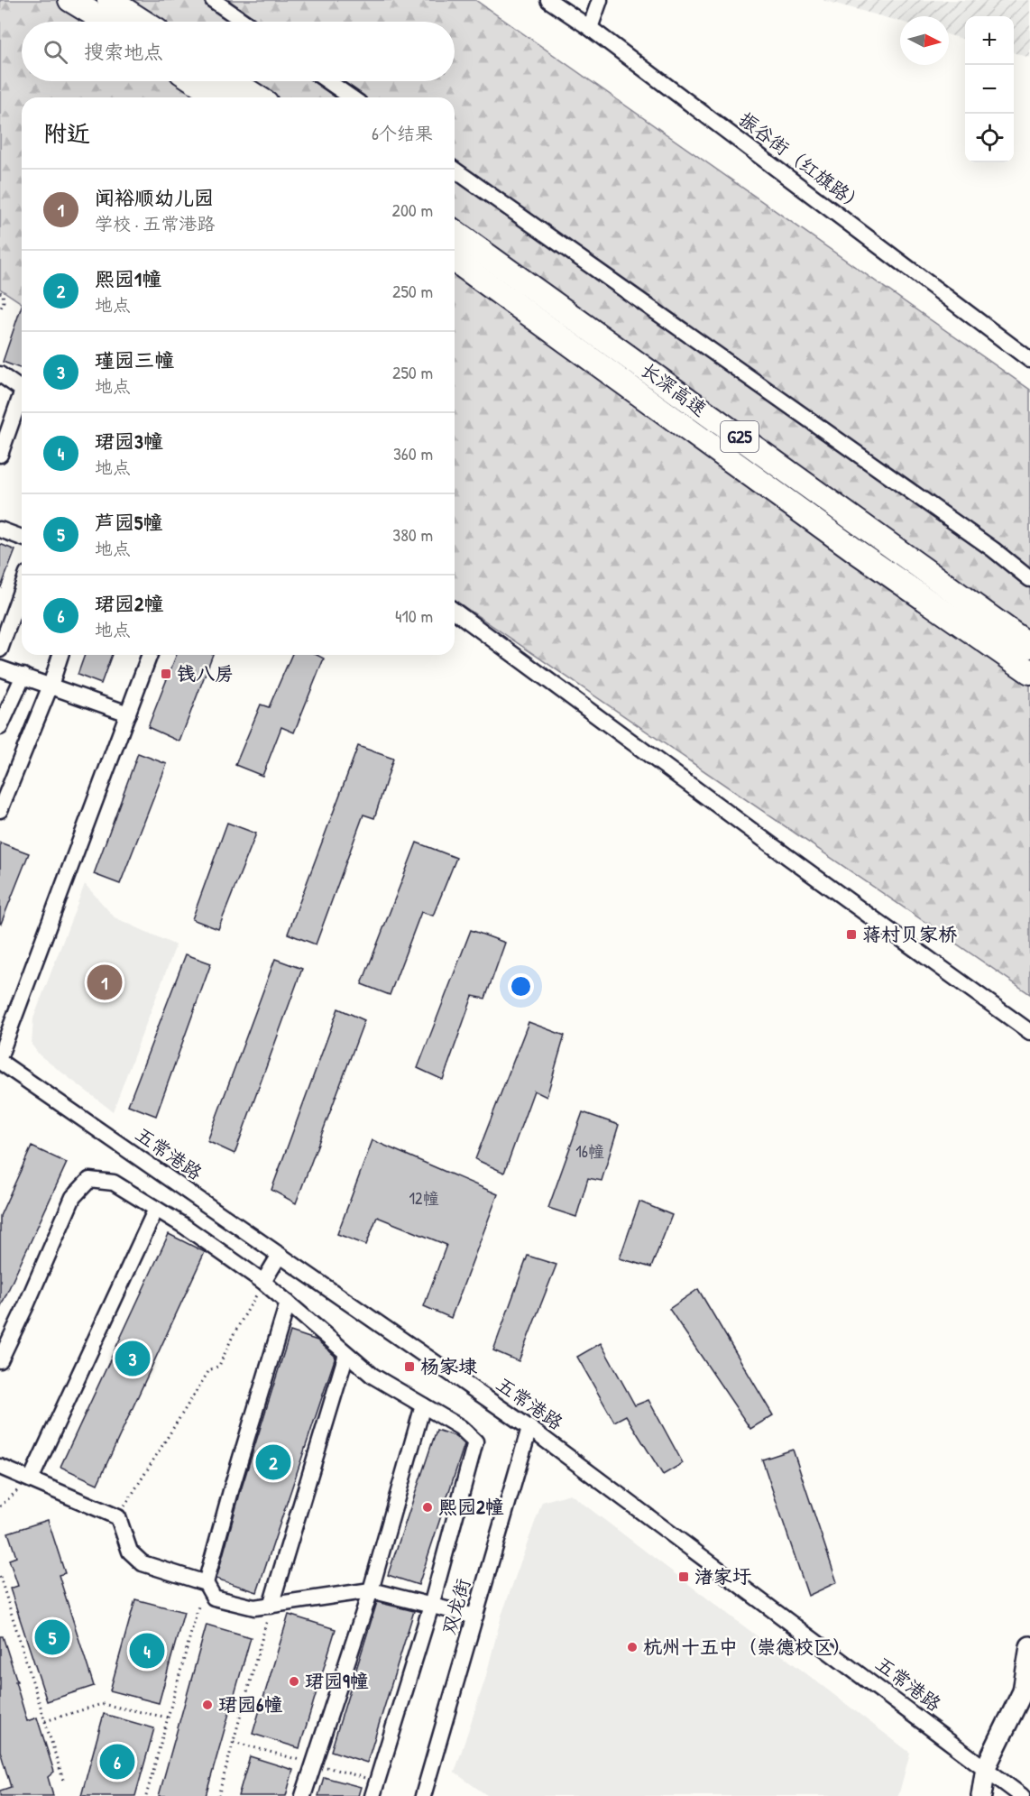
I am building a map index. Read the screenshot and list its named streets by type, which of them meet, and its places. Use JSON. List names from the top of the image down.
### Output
{
  "streets": {
    "highway": ["长深高速", "G25"],
    "street": ["振谷街（红旗路）", "五常港路", "双龙街"]
  },
  "crossings": [
    ["五常港路", "双龙街"]
  ],
  "places": {
    "transit": [
      "钱八房",
      "蒋村贝家桥",
      "杨家埭",
      "渚家圩"
    ],
    "other": [
      "熙园2幢",
      "杭州十五中（崇德校区）",
      "珺园9幢",
      "珺园6幢"
    ]
  },
  "house_numbers": ["16幢", "12幢"],
  "north": "right",
  "page": {
    "map_buttons": ["+", "−"],
    "search": "搜索地点",
    "heading": ["附近", "6个结果"],
    "list": [
      {
        "mark": "1",
        "name": "闻裕顺幼儿园",
        "note": "学校 · 五常港路",
        "value": "200 m"
      },
      {
        "mark": "2",
        "name": "熙园1幢",
        "note": "地点",
        "value": "250 m"
      },
      {
        "mark": "3",
        "name": "瑾园三幢",
        "note": "地点",
        "value": "250 m"
      },
      {
        "mark": "4",
        "name": "珺园3幢",
        "note": "地点",
        "value": "360 m"
      },
      {
        "mark": "5",
        "name": "芦园5幢",
        "note": "地点",
        "value": "380 m"
      },
      {
        "mark": "6",
        "name": "珺园2幢",
        "note": "地点",
        "value": "410 m"
      }
    ],
    "pins": [
      "1",
      "3",
      "2",
      "5",
      "4",
      "6"
    ]
  }
}
